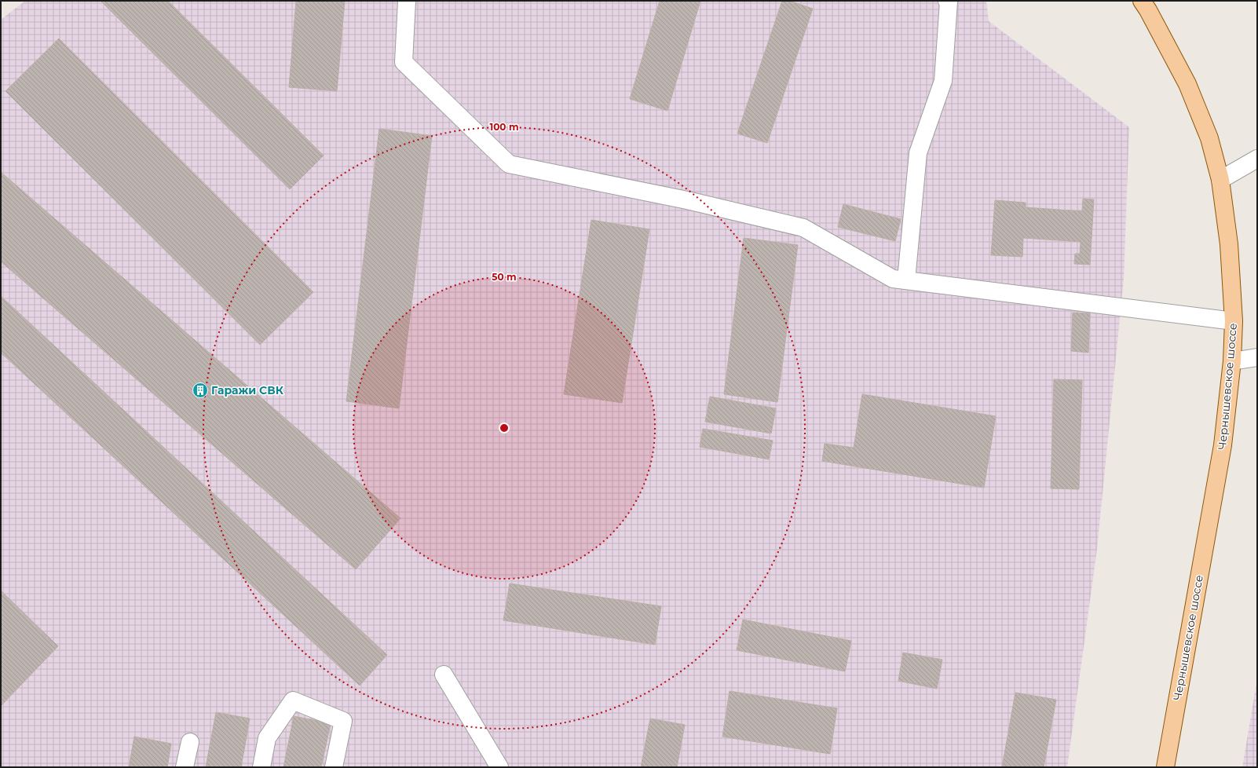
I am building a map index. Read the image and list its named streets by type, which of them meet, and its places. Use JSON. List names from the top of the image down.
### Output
{
  "streets": {
    "main road": ["Чернышевское шоссе"]
  },
  "places": {
    "building": ["Гаражи СВК"]
  },
  "rings": ["100 m", "50 m"]
}
